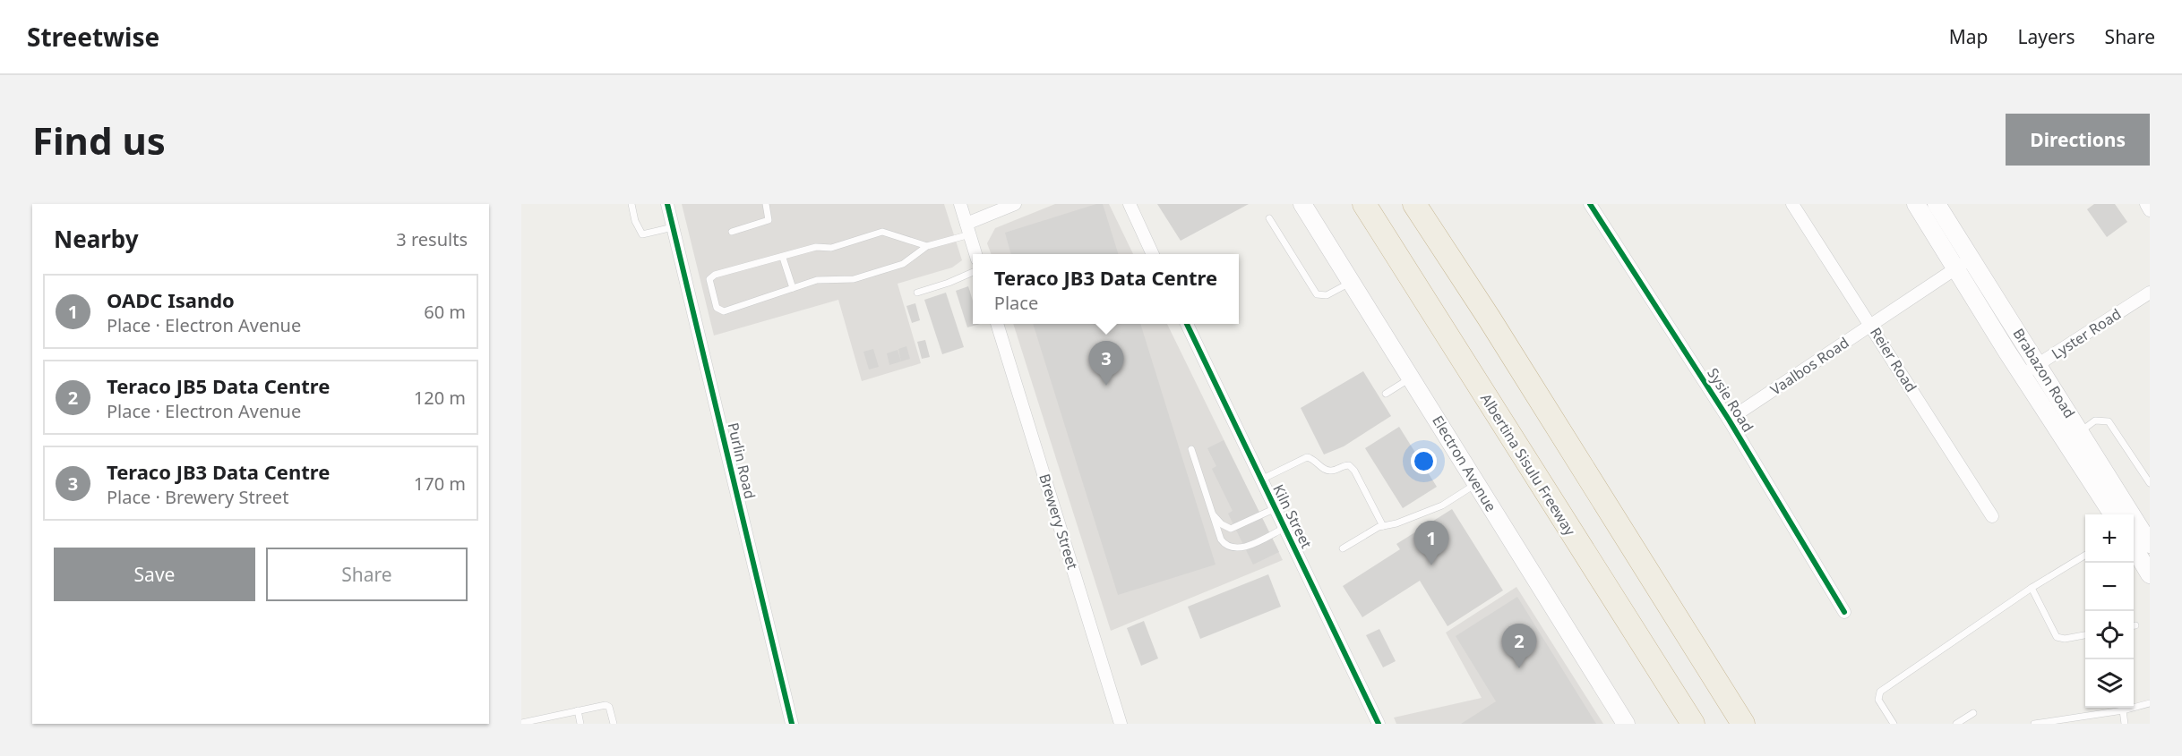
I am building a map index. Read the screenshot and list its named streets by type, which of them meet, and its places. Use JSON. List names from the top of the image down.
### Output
{
  "streets": {
    "highway": ["Albertina Sisulu Freeway"],
    "main road": ["Brabazon Road", "Electron Avenue"],
    "street": [
      "Lyster Road",
      "Reier Road",
      "Vaalbos Road",
      "Sysie Road",
      "Purlin Road",
      "Kiln Street",
      "Brewery Street"
    ]
  },
  "crossings": [
    ["Lyster Road", "Brabazon Road"],
    ["Reier Road", "Vaalbos Road"],
    ["Vaalbos Road", "Brabazon Road"],
    ["Vaalbos Road", "Sysie Road"]
  ],
  "page": {
    "header": "Streetwise",
    "nav": ["Map", "Layers", "Share"],
    "buttons": [
      "Directions",
      ["Save", "Share"]
    ],
    "title": "Find us",
    "heading": ["Nearby", "3 results"],
    "popup": ["Teraco JB3 Data Centre", "Place"],
    "list": [
      {
        "mark": "1",
        "name": "OADC Isando",
        "note": "Place · Electron Avenue",
        "value": "60 m"
      },
      {
        "mark": "2",
        "name": "Teraco JB5 Data Centre",
        "note": "Place · Electron Avenue",
        "value": "120 m"
      },
      {
        "mark": "3",
        "name": "Teraco JB3 Data Centre",
        "note": "Place · Brewery Street",
        "value": "170 m"
      }
    ],
    "pins": ["3", "1", "2"],
    "map_buttons": ["+", "−"]
  }
}
